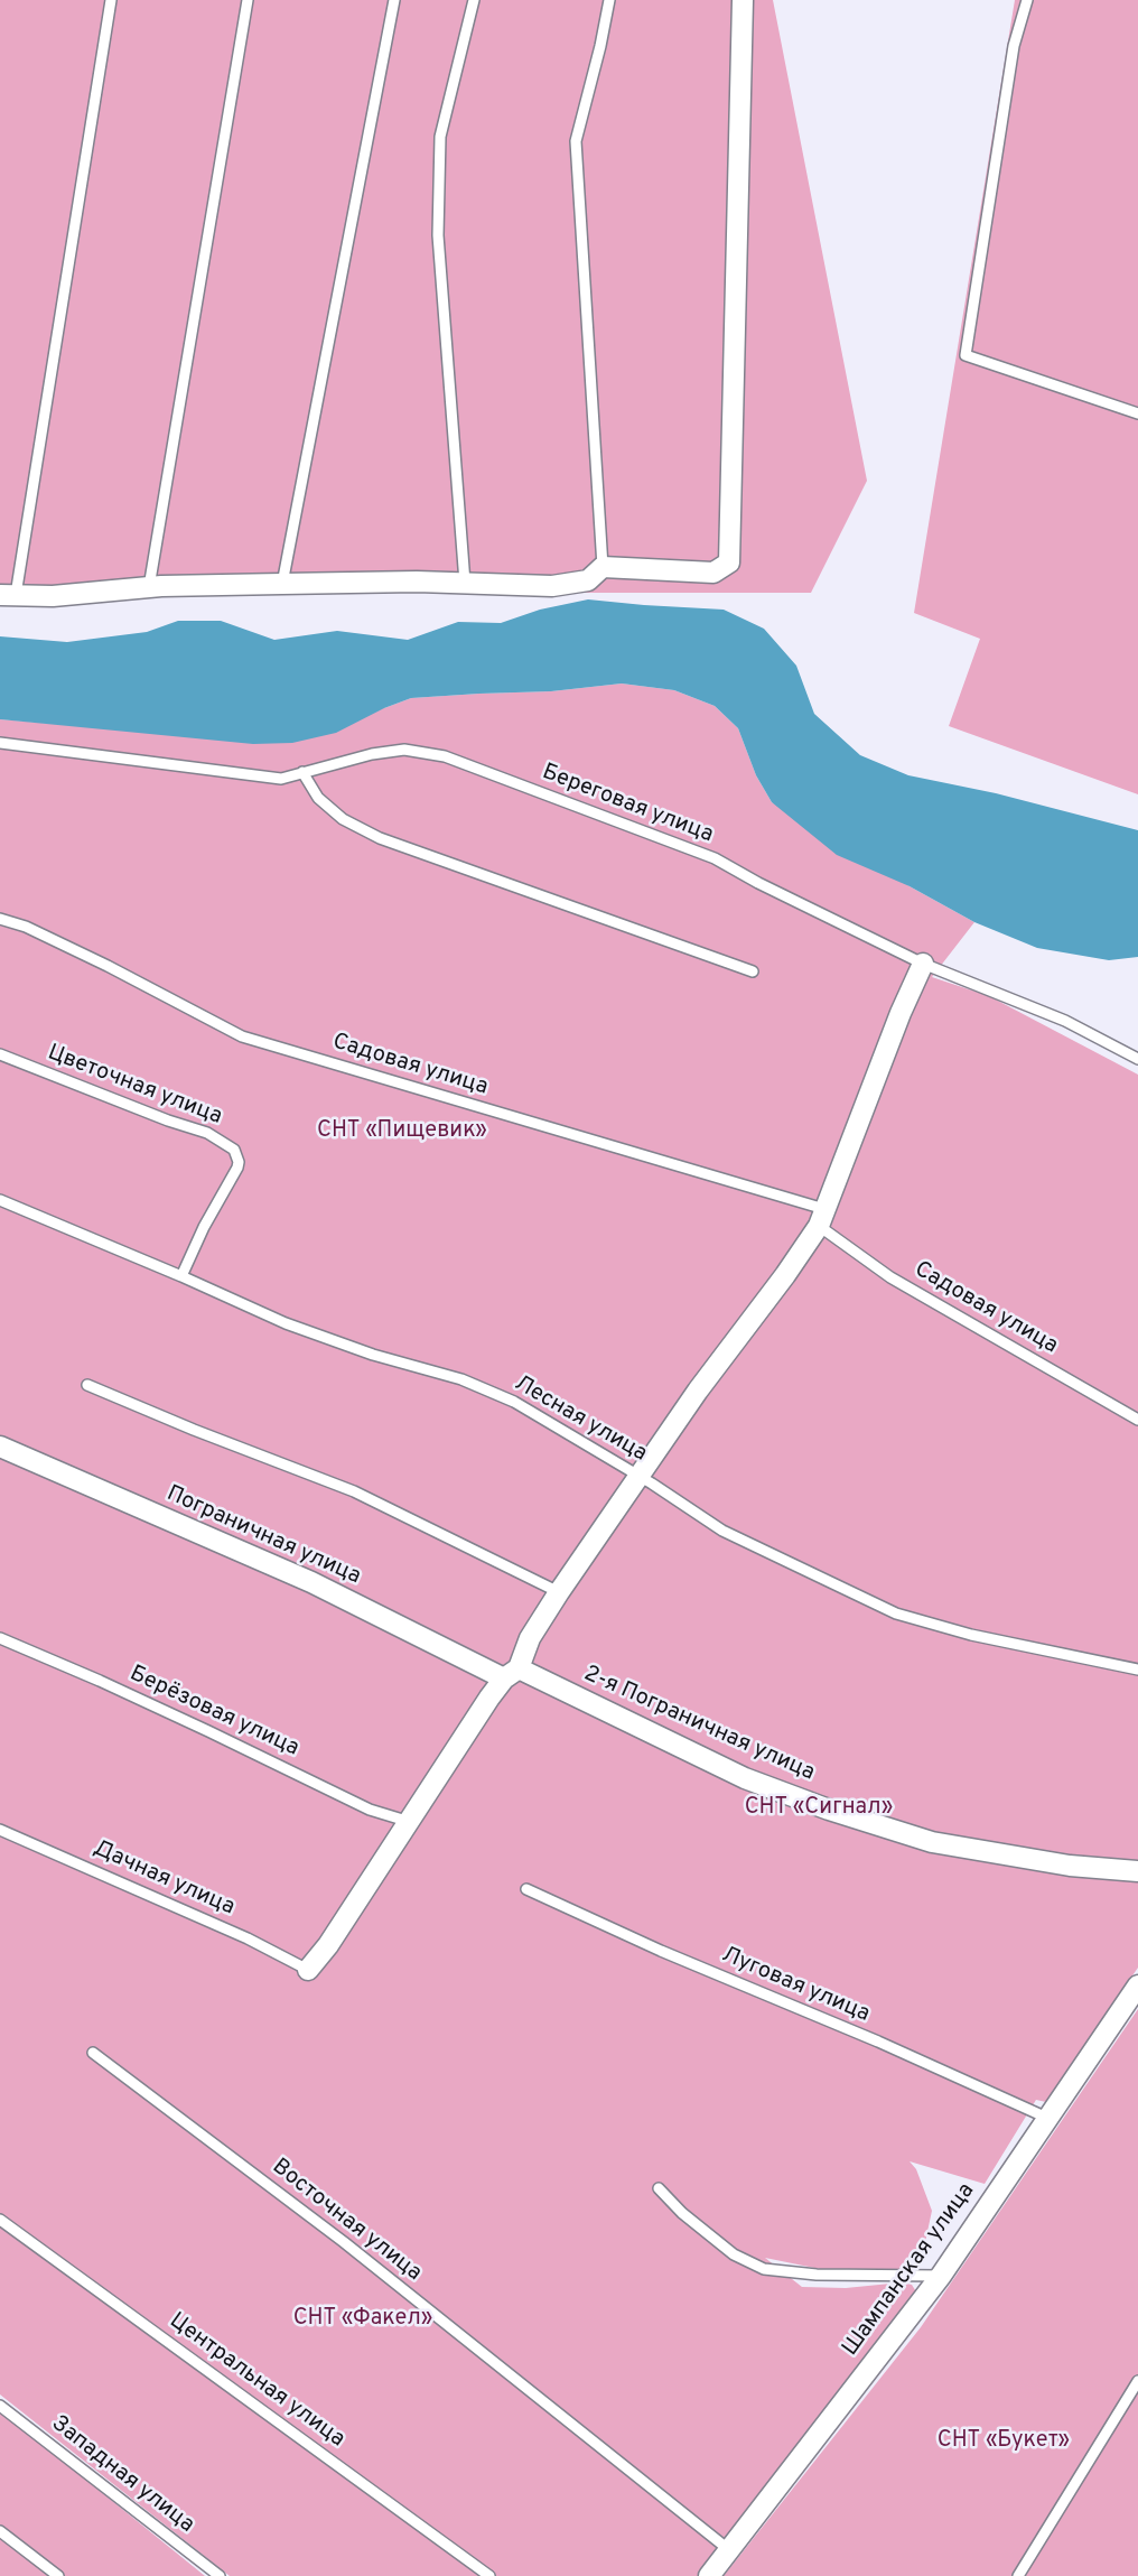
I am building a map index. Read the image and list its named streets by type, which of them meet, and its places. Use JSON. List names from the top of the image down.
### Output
{
  "streets": {
    "street": ["Пограничная улица", "2-я Пограничная улица", "Шампанская улица"],
    "lane": [
      "Береговая улица",
      "Садовая улица",
      "Цветочная улица",
      "Лесная улица",
      "Берёзовая улица",
      "Дачная улица",
      "Луговая улица",
      "Восточная улица",
      "Центральная улица",
      "Западная улица"
    ]
  },
  "crossings": [
    ["Цветочная улица", "Лесная улица"],
    ["Пограничная улица", "2-я Пограничная улица"],
    ["Луговая улица", "Шампанская улица"],
    ["Восточная улица", "Шампанская улица"]
  ],
  "parks": [
    "СНТ «Пищевик»",
    "СНТ «Сигнал»",
    "СНТ «Факел»",
    "СНТ «Букет»"
  ]
}
